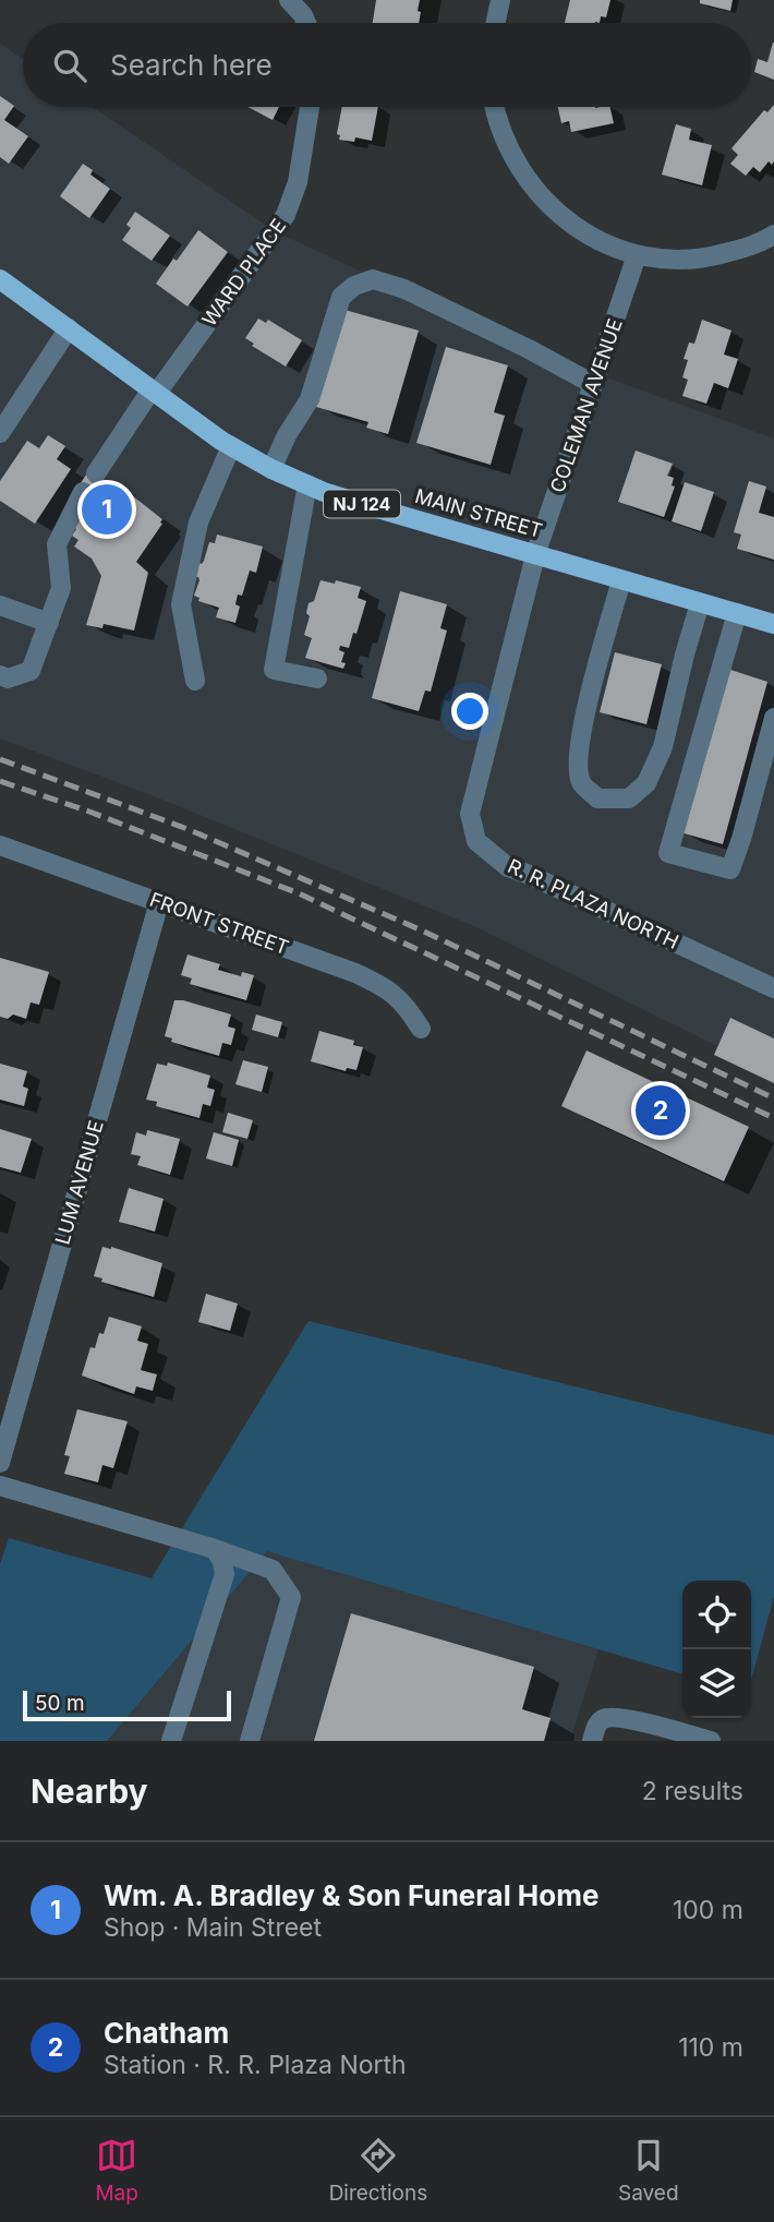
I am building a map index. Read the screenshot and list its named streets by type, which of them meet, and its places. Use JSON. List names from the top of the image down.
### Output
{
  "streets": {
    "main road": ["NJ 124", "MAIN STREET"],
    "street": [
      "WARD PLACE",
      "COLEMAN AVENUE",
      "R. R. PLAZA NORTH",
      "FRONT STREET",
      "LUM AVENUE"
    ]
  },
  "crossings": [
    ["WARD PLACE", "MAIN STREET"],
    ["COLEMAN AVENUE", "MAIN STREET"],
    ["COLEMAN AVENUE", "R. R. PLAZA NORTH"],
    ["MAIN STREET", "R. R. PLAZA NORTH"],
    ["FRONT STREET", "LUM AVENUE"]
  ],
  "scale_bar": "50 m",
  "page": {
    "search": "Search here",
    "pins": ["1", "2"],
    "scale": "50 m",
    "heading": ["Nearby", "2 results"],
    "list": [
      {
        "mark": "1",
        "name": "Wm. A. Bradley & Son Funeral Home",
        "note": "Shop · Main Street",
        "value": "100 m"
      },
      {
        "mark": "2",
        "name": "Chatham",
        "note": "Station · R. R. Plaza North",
        "value": "110 m"
      }
    ],
    "nav": ["Map", "Directions", "Saved"]
  }
}
